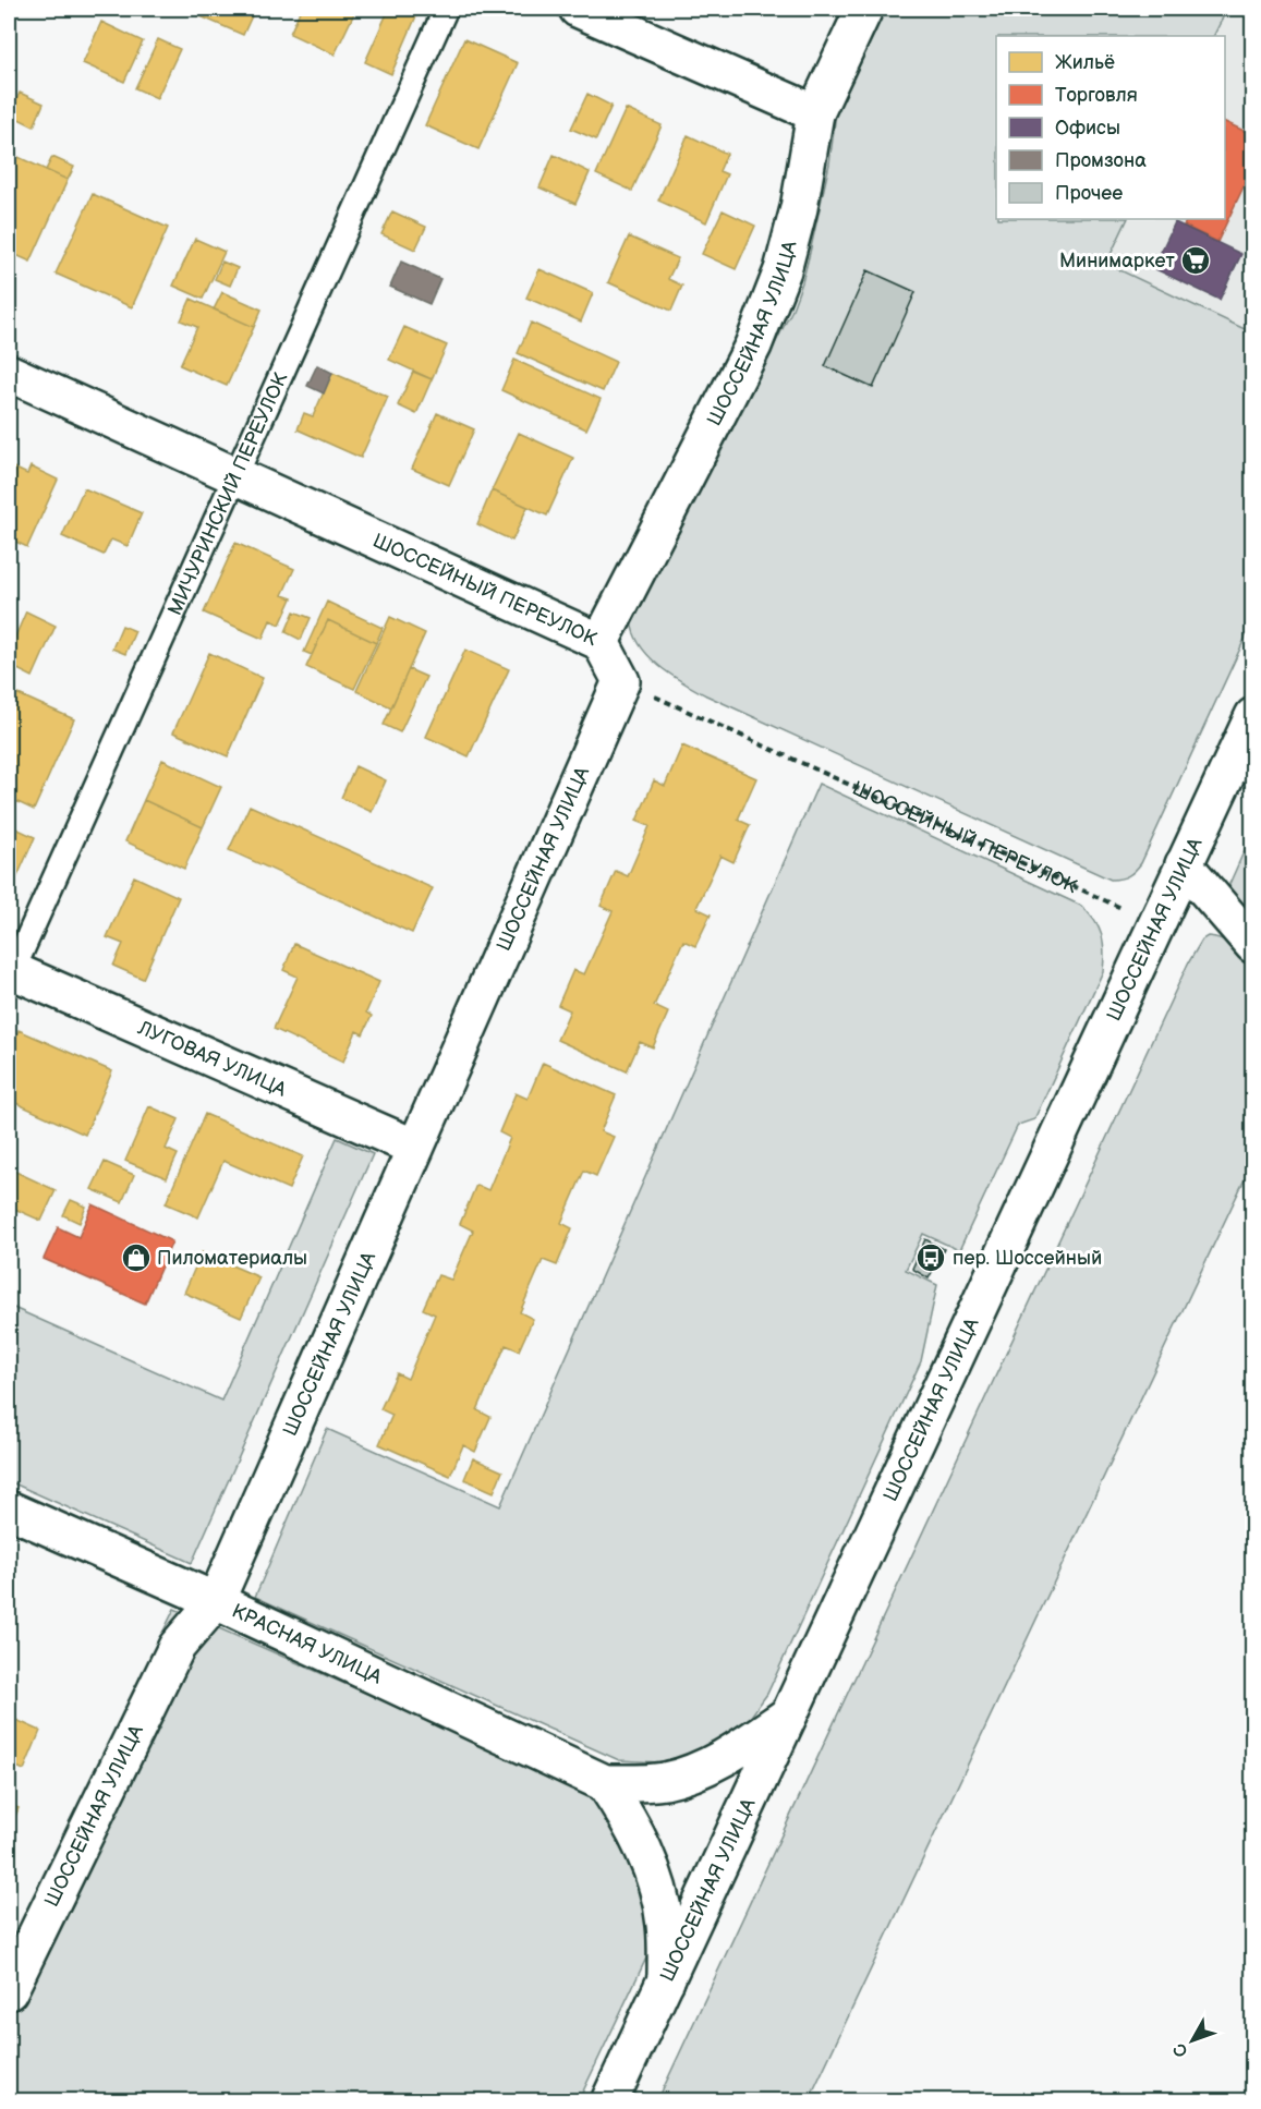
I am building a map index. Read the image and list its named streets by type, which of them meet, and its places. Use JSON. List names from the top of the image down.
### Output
{
  "streets": {
    "street": [
      "ШОССЕЙНАЯ УЛИЦА",
      "ШОССЕЙНЫЙ ПЕРЕУЛОК",
      "ЛУГОВАЯ УЛИЦА",
      "КРАСНАЯ УЛИЦА"
    ],
    "lane": ["МИЧУРИНСКИЙ ПЕРЕУЛОК"]
  },
  "crossings": [
    ["ШОССЕЙНАЯ УЛИЦА", "ШОССЕЙНЫЙ ПЕРЕУЛОК"],
    ["ШОССЕЙНАЯ УЛИЦА", "ЛУГОВАЯ УЛИЦА"],
    ["ШОССЕЙНАЯ УЛИЦА", "КРАСНАЯ УЛИЦА"],
    ["МИЧУРИНСКИЙ ПЕРЕУЛОК", "ШОССЕЙНЫЙ ПЕРЕУЛОК"],
    ["МИЧУРИНСКИЙ ПЕРЕУЛОК", "ЛУГОВАЯ УЛИЦА"]
  ],
  "places": {
    "supermarket": ["Минимаркет"],
    "shop": ["Пиломатериалы"],
    "bus stop": ["пер. Шоссейный"]
  },
  "legend": [
    "Жильё",
    "Торговля",
    "Офисы",
    "Промзона",
    "Прочее"
  ],
  "north": "bottom left"
}
